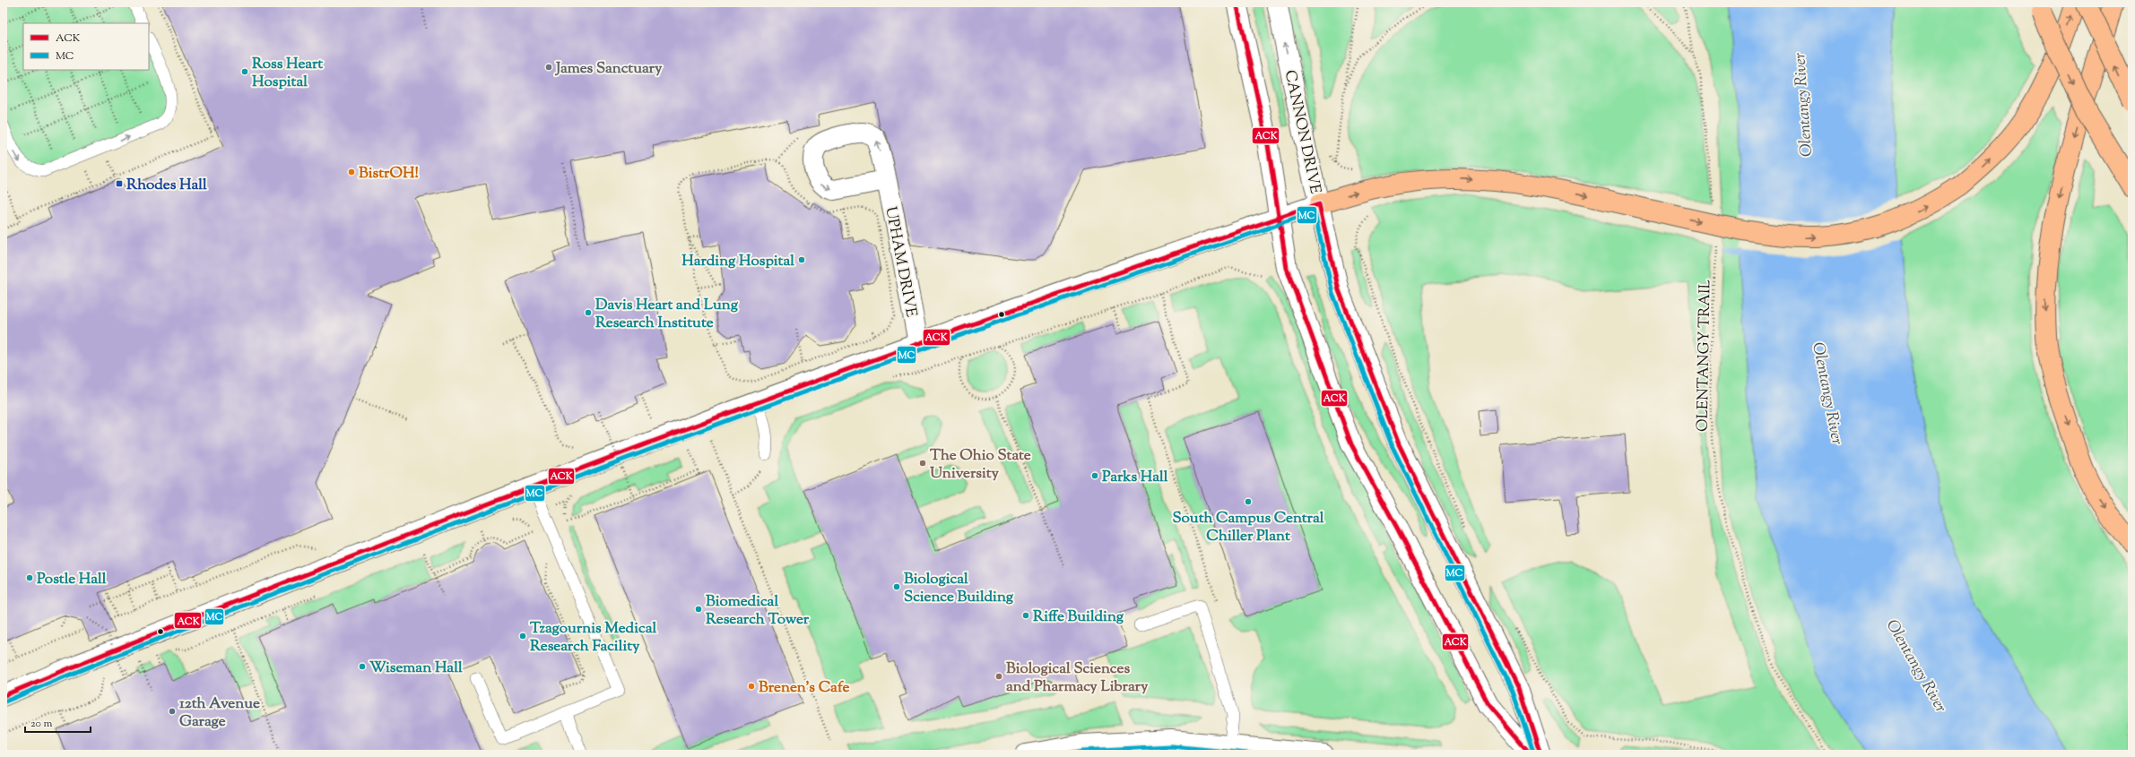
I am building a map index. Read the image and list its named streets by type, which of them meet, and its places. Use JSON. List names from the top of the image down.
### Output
{
  "streets": {
    "street": ["CANNON DRIVE", "UPHAM DRIVE"],
    "path": ["OLENTANGY TRAIL"]
  },
  "water": ["Olentangy River"],
  "places": {
    "other": [
      "James Sanctuary",
      "Ross Heart Hospital",
      "BistrOH!",
      "Harding Hospital",
      "Davis Heart and Lung Research Institute",
      "The Ohio State University",
      "Parks Hall",
      "South Campus Central Chiller Plant",
      "Postle Hall",
      "Biological Science Building",
      "Biomedical Research Tower",
      "Riffe Building",
      "Tzagournis Medical Research Facility",
      "Wiseman Hall",
      "Biological Sciences and Pharmacy Library",
      "Brenen’s Cafe",
      "12th Avenue Garage"
    ],
    "transit": ["Rhodes Hall"]
  },
  "lines": ["transit line ACK", "transit line MC"],
  "legend": ["ACK", "MC"],
  "scale_bar": "20 m"
}
